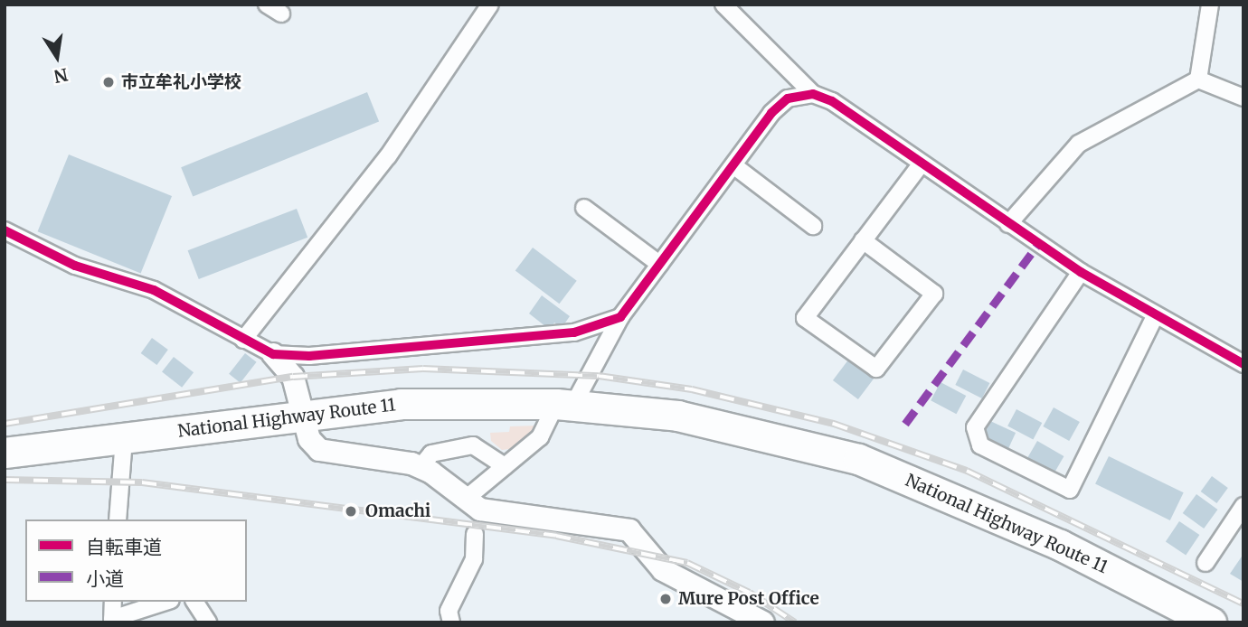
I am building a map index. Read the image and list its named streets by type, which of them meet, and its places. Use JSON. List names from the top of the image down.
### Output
{
  "streets": {
    "highway": ["National Highway Route 11"]
  },
  "places": ["市立牟礼小学校", "Omachi", "Mure Post Office"],
  "legend": ["自転車道", "小道"],
  "north": "bottom"
}
